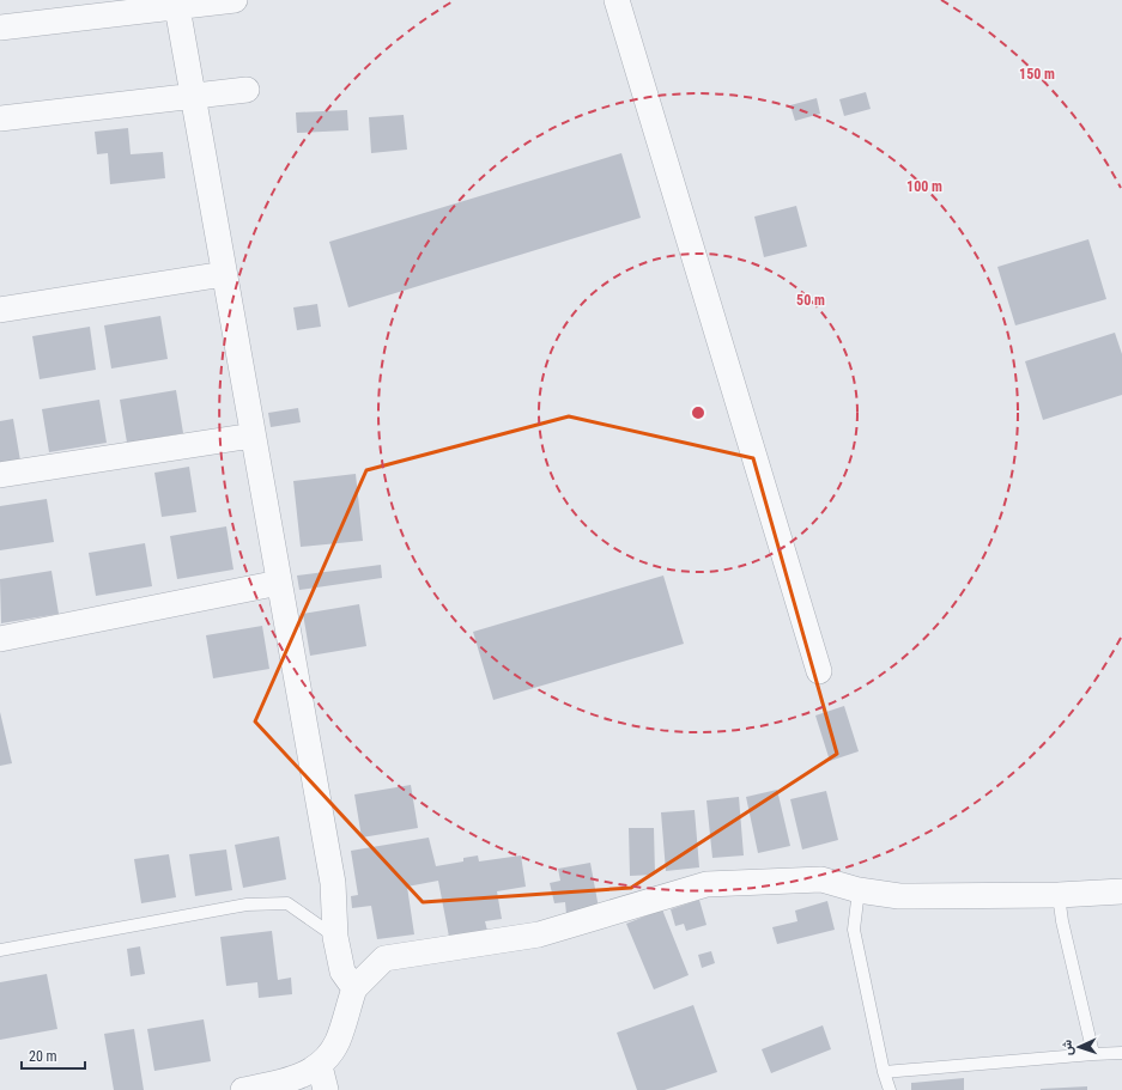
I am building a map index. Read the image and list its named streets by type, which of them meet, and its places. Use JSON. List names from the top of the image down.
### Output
{
  "scale_bar": "20 m",
  "north": "left",
  "rings": ["150 m", "100 m", "50 m"]
}
